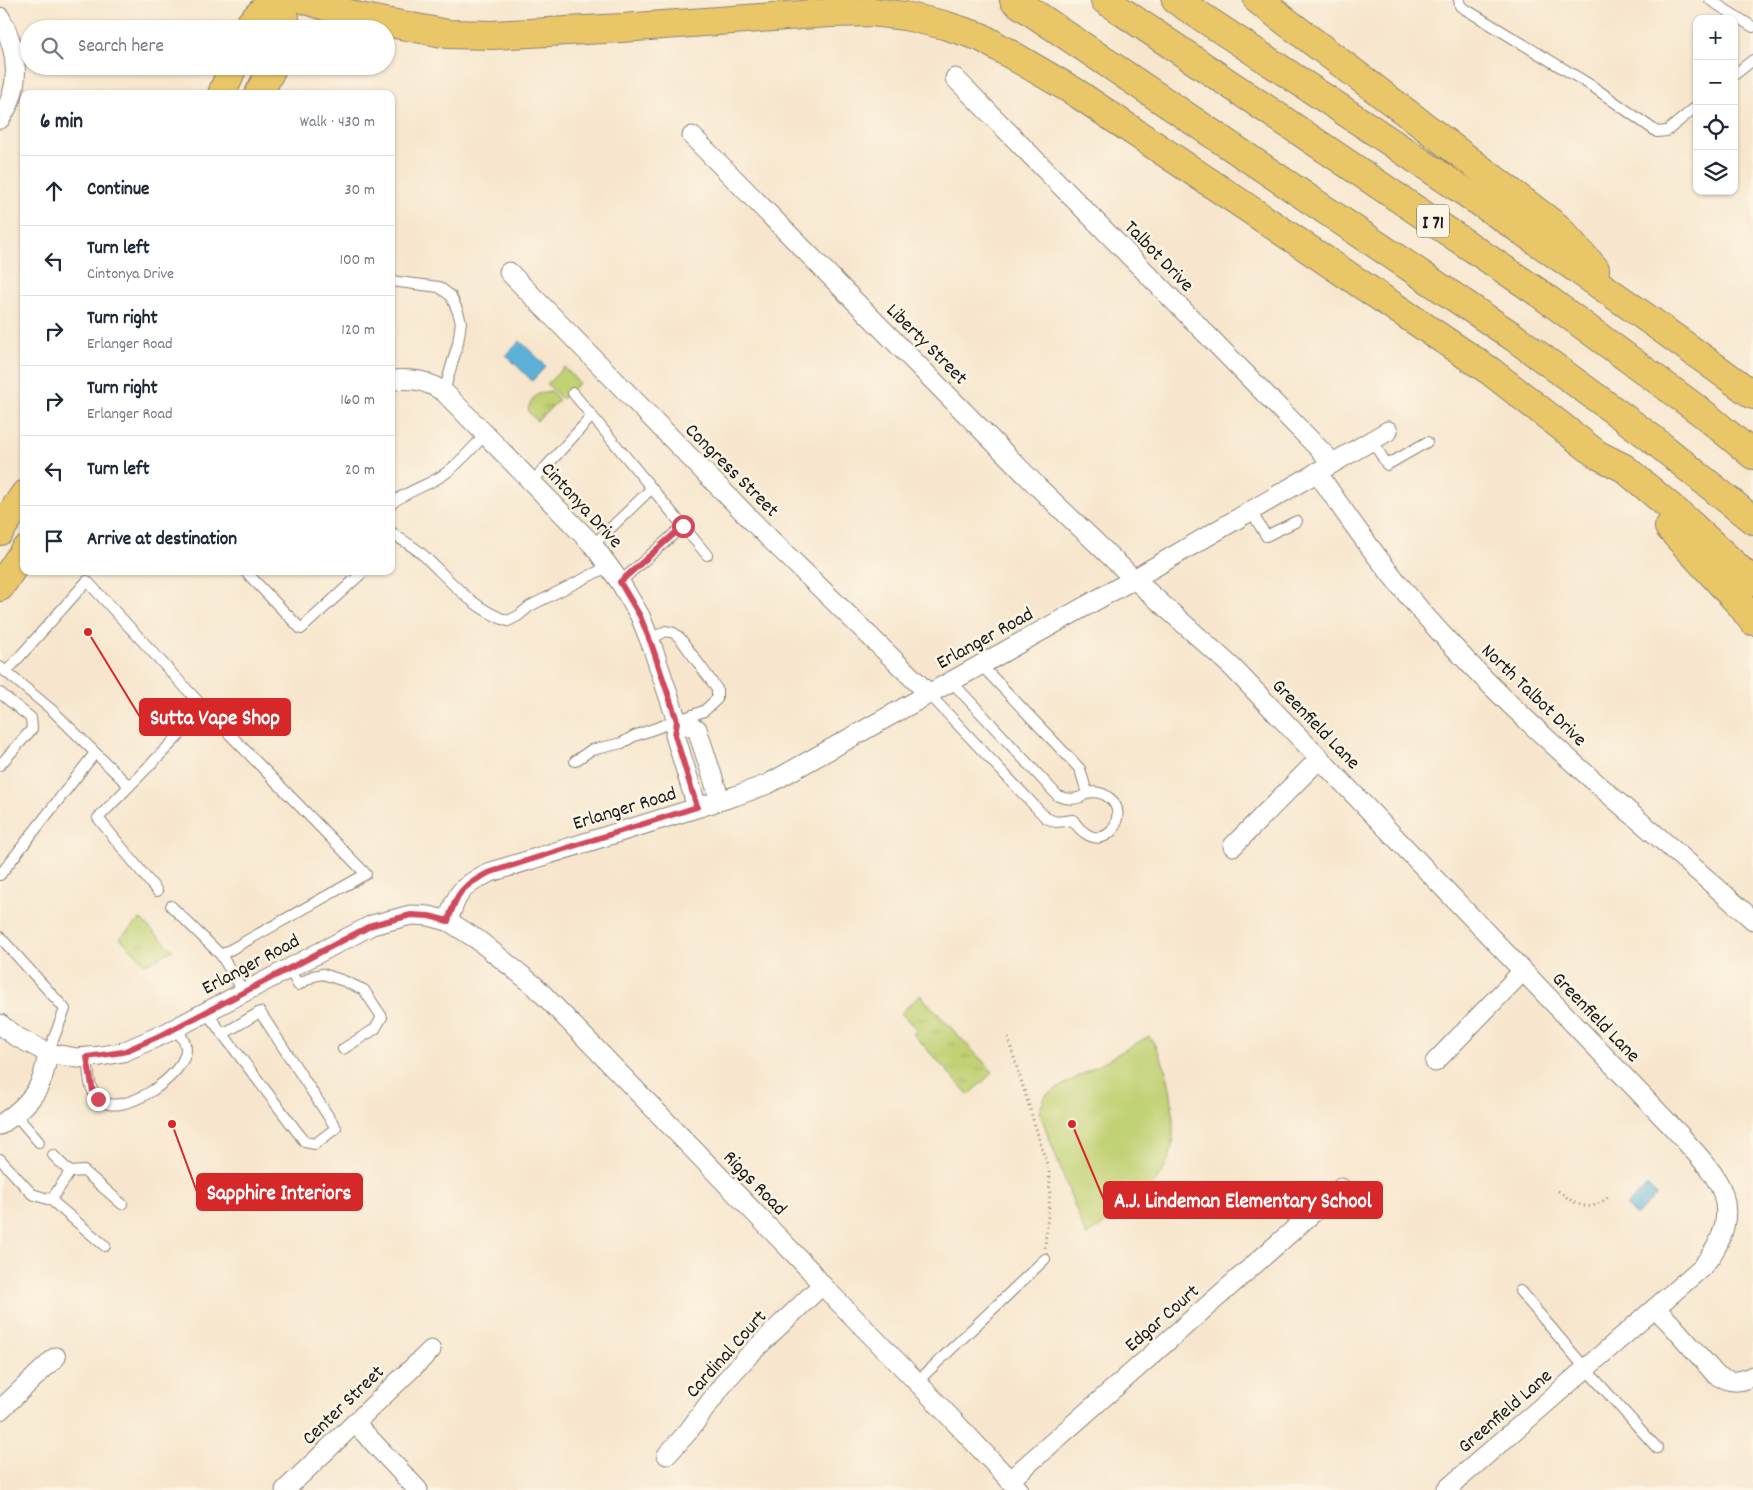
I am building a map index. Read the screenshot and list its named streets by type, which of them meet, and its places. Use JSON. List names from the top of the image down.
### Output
{
  "streets": {
    "main road": ["I 71"],
    "street": [
      "Talbot Drive",
      "Liberty Street",
      "Congress Street",
      "Cintonya Drive",
      "Erlanger Road",
      "North Talbot Drive",
      "Greenfield Lane",
      "Riggs Road",
      "Edgar Court",
      "Cardinal Court",
      "Center Street"
    ]
  },
  "crossings": [
    ["Talbot Drive", "Erlanger Road"],
    ["Talbot Drive", "North Talbot Drive"],
    ["Liberty Street", "Erlanger Road"],
    ["Liberty Street", "Greenfield Lane"],
    ["Congress Street", "Erlanger Road"],
    ["Cintonya Drive", "Erlanger Road"],
    ["Erlanger Road", "North Talbot Drive"],
    ["Erlanger Road", "Greenfield Lane"],
    ["Erlanger Road", "Riggs Road"],
    ["Riggs Road", "Edgar Court"],
    ["Riggs Road", "Cardinal Court"]
  ],
  "places": ["Sutta Vape Shop", "Sapphire Interiors", "A.J. Lindeman Elementary School"],
  "page": {
    "map_buttons": ["+", "−"],
    "search": "Search here",
    "heading": ["6 min", "Walk · 430 m"],
    "list": [
      ["Continue", "30 m"],
      ["Turn left", "Cintonya Drive", "100 m"],
      ["Turn right", "Erlanger Road", "120 m"],
      ["Turn right", "Erlanger Road", "160 m"],
      ["Turn left", "20 m"],
      "Arrive at destination"
    ]
  }
}
